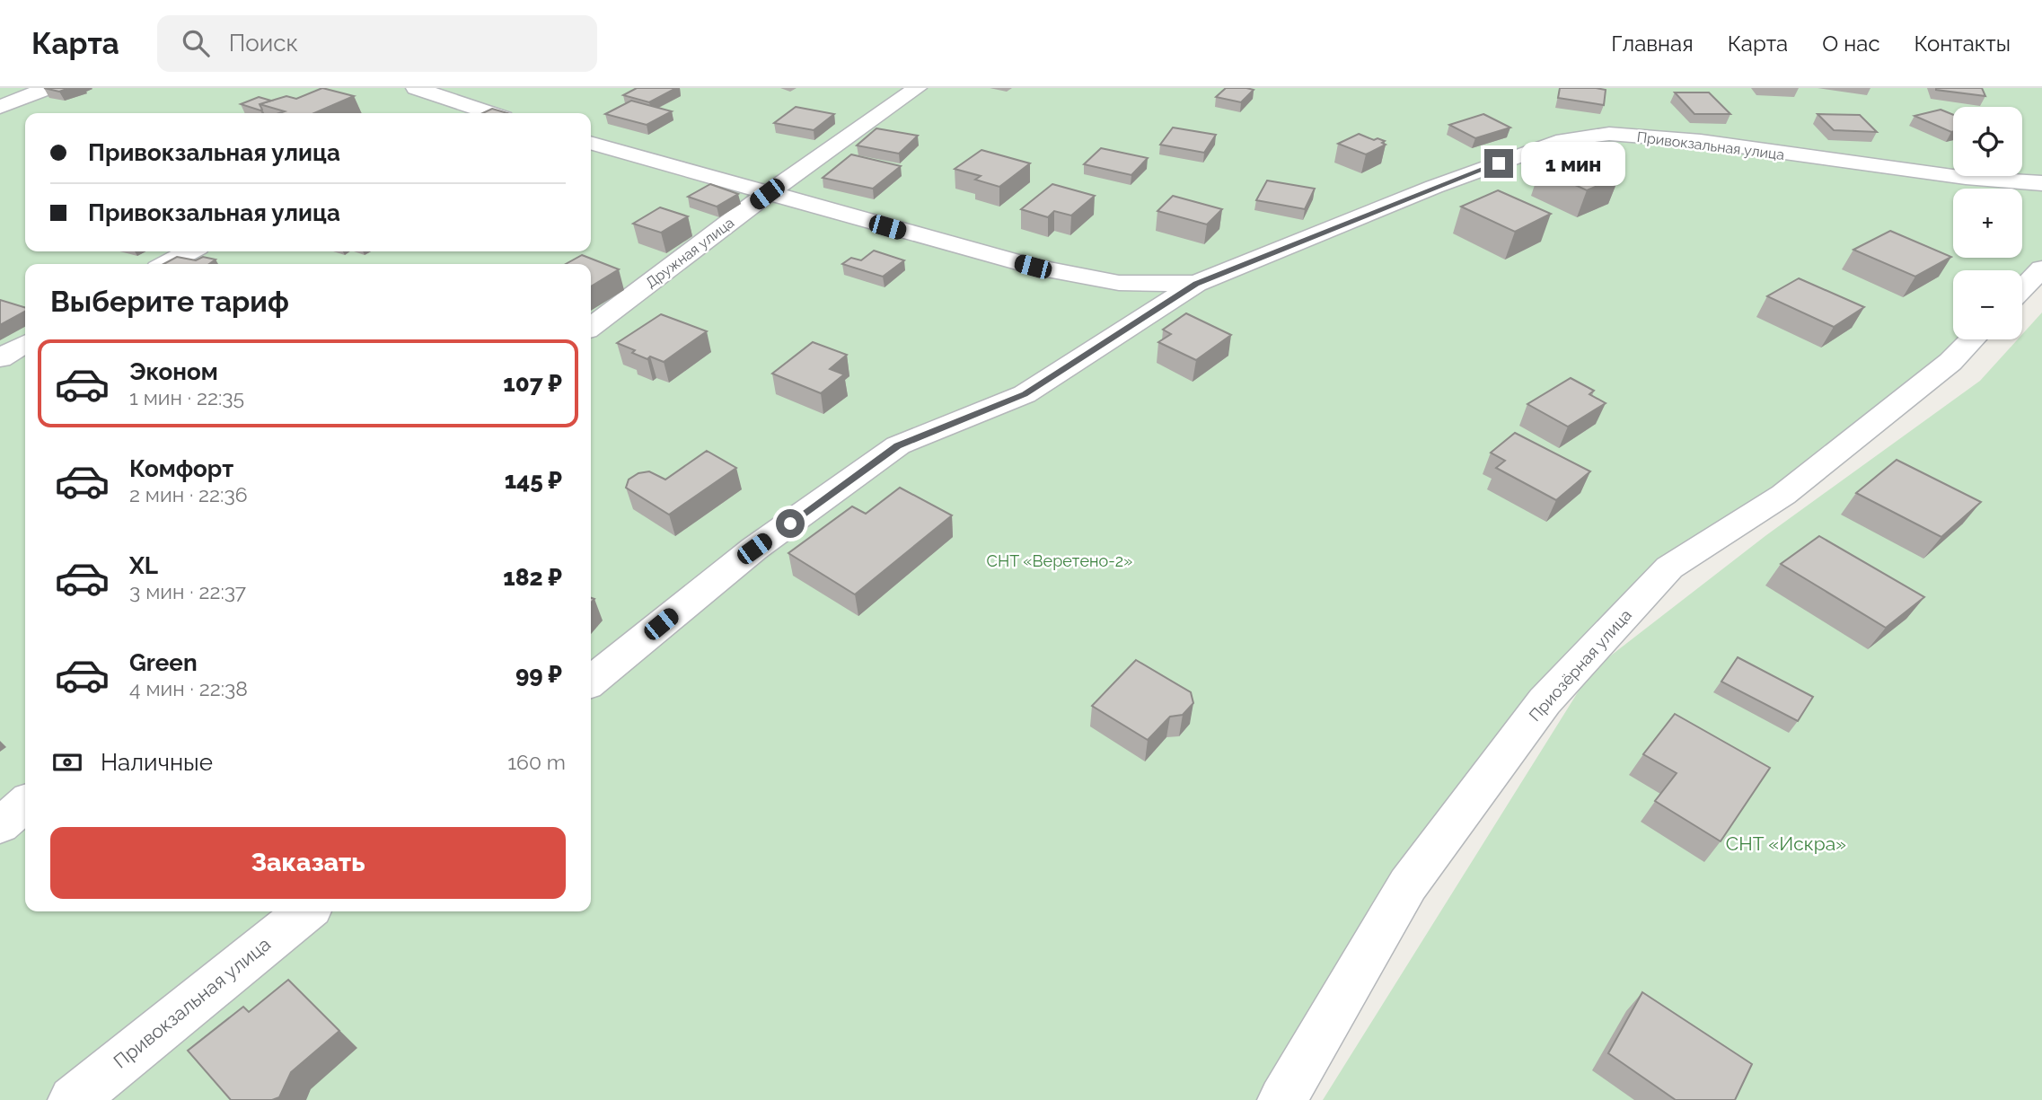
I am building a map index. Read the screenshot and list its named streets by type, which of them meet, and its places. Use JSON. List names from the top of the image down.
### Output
{
  "streets": {
    "street": ["Привокзальная улица", "Дружная улица", "Приозёрная улица"]
  },
  "parks": ["СНТ «Веретено-2»", "СНТ «Искра»"],
  "page": {
    "header": "Карта",
    "search": "Поиск",
    "nav": [
      "Главная",
      "Карта",
      "О нас",
      "Контакты"
    ],
    "map_buttons": ["+", "−"],
    "banner": ["Привокзальная улица", "Привокзальная улица"],
    "bubble": "1 мин",
    "heading": "Выберите тариф",
    "list": [
      {
        "name": "Эконом",
        "note": "1 мин · 22:35",
        "value": "107 ₽"
      },
      {
        "name": "Комфорт",
        "note": "2 мин · 22:36",
        "value": "145 ₽"
      },
      {
        "name": "XL",
        "note": "3 мин · 22:37",
        "value": "182 ₽"
      },
      {
        "name": "Green",
        "note": "4 мин · 22:38",
        "value": "99 ₽"
      }
    ],
    "pay": ["Наличные", "160 m"],
    "buttons": "Заказать"
  }
}
